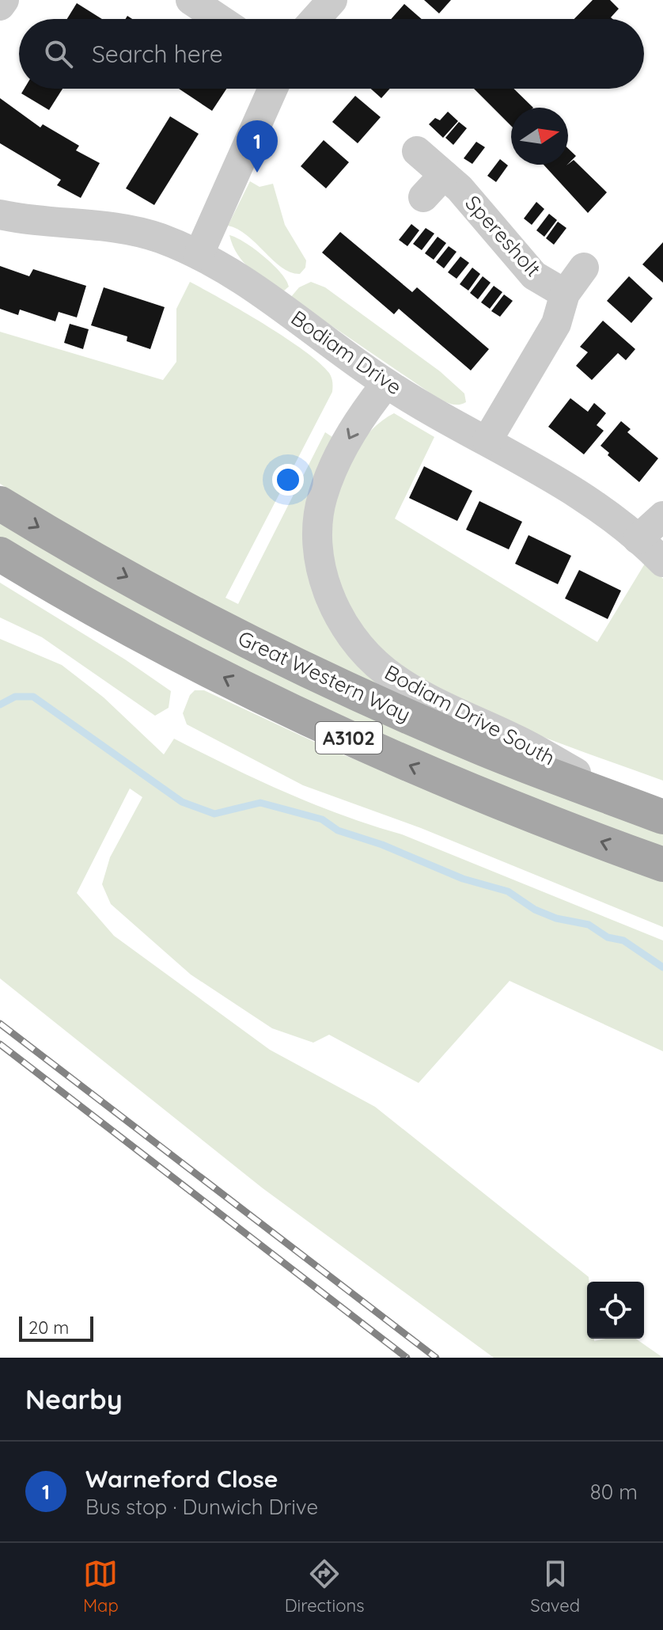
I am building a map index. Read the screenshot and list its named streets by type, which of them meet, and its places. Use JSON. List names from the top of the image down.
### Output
{
  "streets": {
    "main road": ["Great Western Way", "A3102"],
    "street": ["Speresholt", "Bodiam Drive", "Bodiam Drive South"]
  },
  "crossings": [
    ["Bodiam Drive", "Bodiam Drive South"],
    ["Great Western Way", "Bodiam Drive South"]
  ],
  "one_way": ["Bodiam Drive South"],
  "scale_bar": "20 m",
  "north": "right",
  "page": {
    "search": "Search here",
    "pins": "1",
    "scale": "20 m",
    "heading": "Nearby",
    "list": [
      {
        "mark": "1",
        "name": "Warneford Close",
        "note": "Bus stop · Dunwich Drive",
        "value": "80 m"
      }
    ],
    "nav": ["Map", "Directions", "Saved"]
  }
}
